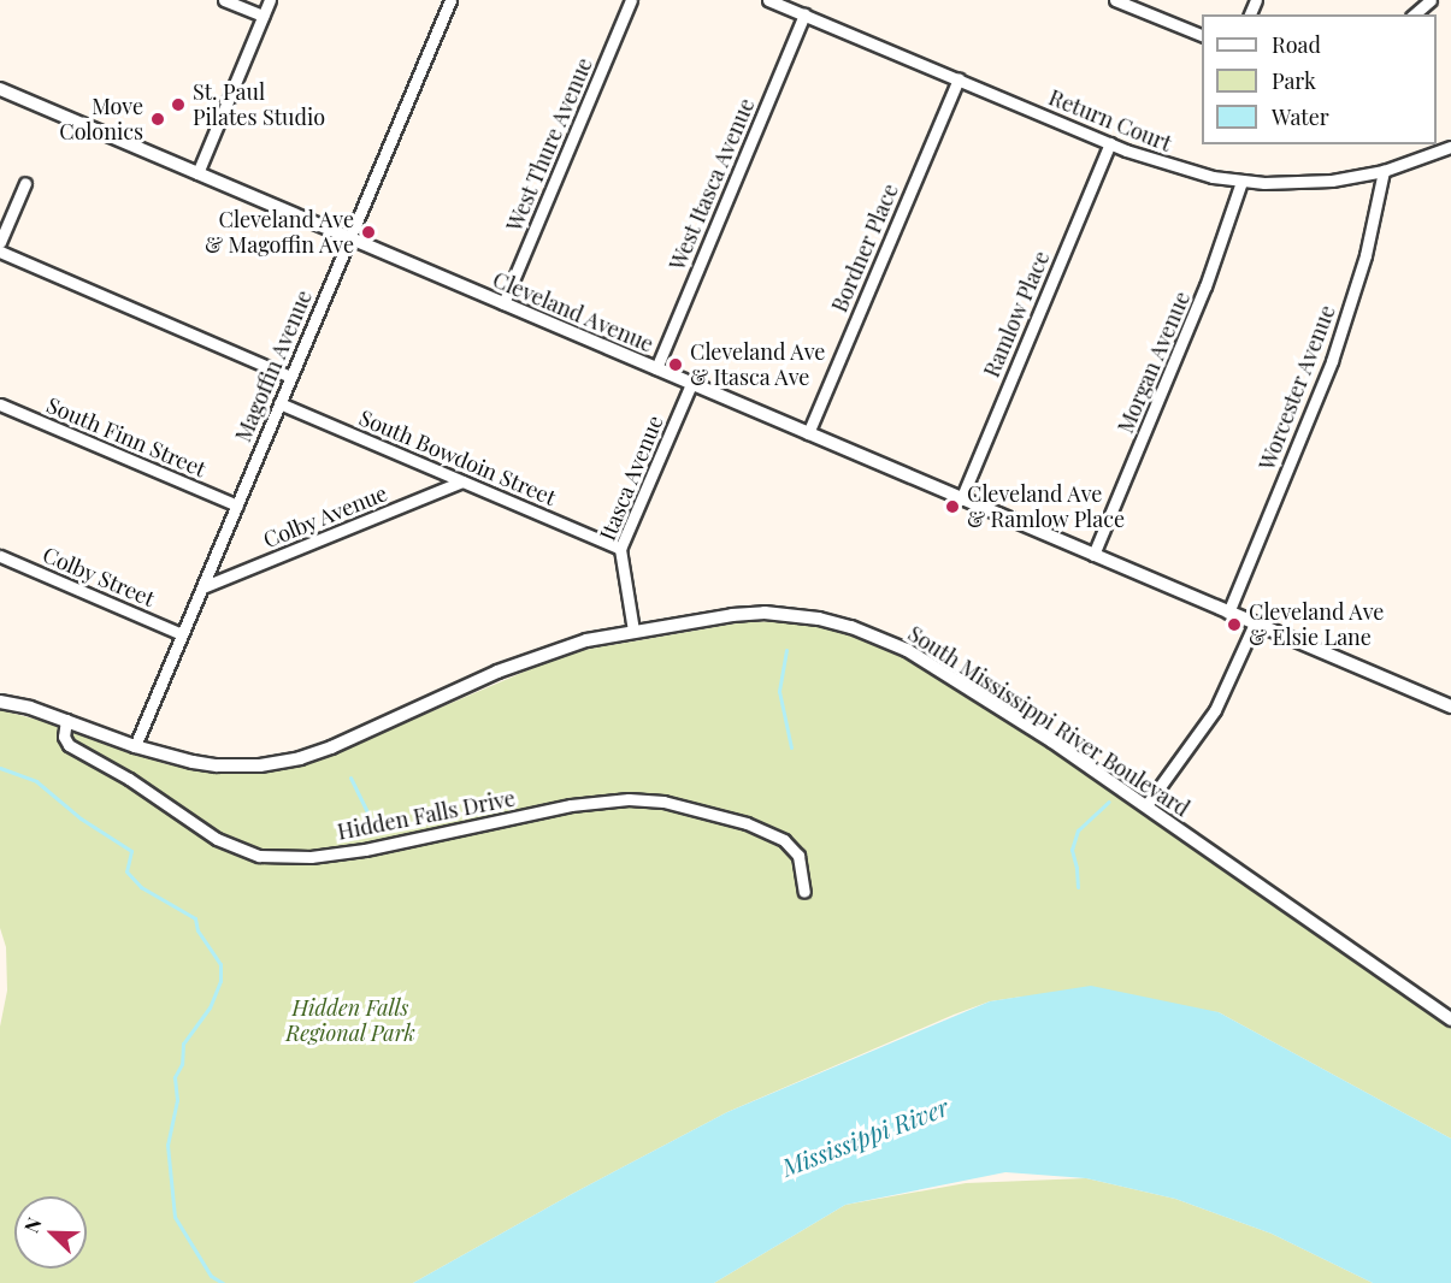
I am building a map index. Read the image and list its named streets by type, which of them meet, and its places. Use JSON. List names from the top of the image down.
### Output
{
  "streets": {
    "street": [
      "Return Court",
      "West Thure Avenue",
      "West Itasca Avenue",
      "Bordner Place",
      "Cleveland Avenue",
      "Ramlow Place",
      "Morgan Avenue",
      "Magoffin Avenue",
      "Worcester Avenue",
      "South Finn Street",
      "South Bowdoin Street",
      "Itasca Avenue",
      "Colby Avenue",
      "Colby Street",
      "South Mississippi River Boulevard",
      "Hidden Falls Drive"
    ]
  },
  "crossings": [
    ["Return Court", "West Itasca Avenue"],
    ["Return Court", "Bordner Place"],
    ["Return Court", "Ramlow Place"],
    ["Return Court", "Morgan Avenue"],
    ["Return Court", "Worcester Avenue"],
    ["West Thure Avenue", "Cleveland Avenue"],
    ["West Itasca Avenue", "Cleveland Avenue"],
    ["Bordner Place", "Cleveland Avenue"],
    ["Cleveland Avenue", "Ramlow Place"],
    ["Cleveland Avenue", "Morgan Avenue"],
    ["Cleveland Avenue", "Magoffin Avenue"],
    ["Cleveland Avenue", "Worcester Avenue"],
    ["Cleveland Avenue", "Itasca Avenue"],
    ["Magoffin Avenue", "South Finn Street"],
    ["Magoffin Avenue", "South Bowdoin Street"],
    ["Magoffin Avenue", "Colby Avenue"],
    ["Magoffin Avenue", "Colby Street"],
    ["Magoffin Avenue", "South Mississippi River Boulevard"],
    ["South Bowdoin Street", "Itasca Avenue"],
    ["South Bowdoin Street", "Colby Avenue"],
    ["Itasca Avenue", "South Mississippi River Boulevard"],
    ["South Mississippi River Boulevard", "Hidden Falls Drive"]
  ],
  "water": ["Mississippi River"],
  "parks": ["Hidden Falls Regional Park"],
  "places": [
    "St. Paul Pilates Studio",
    "Move Colonics",
    "Cleveland Ave & Magoffin Ave",
    "Cleveland Ave & Itasca Ave",
    "Cleveland Ave & Ramlow Place",
    "Cleveland Ave & Elsie Lane"
  ],
  "legend": ["Road", "Park", "Water"],
  "north": "top left"
}
